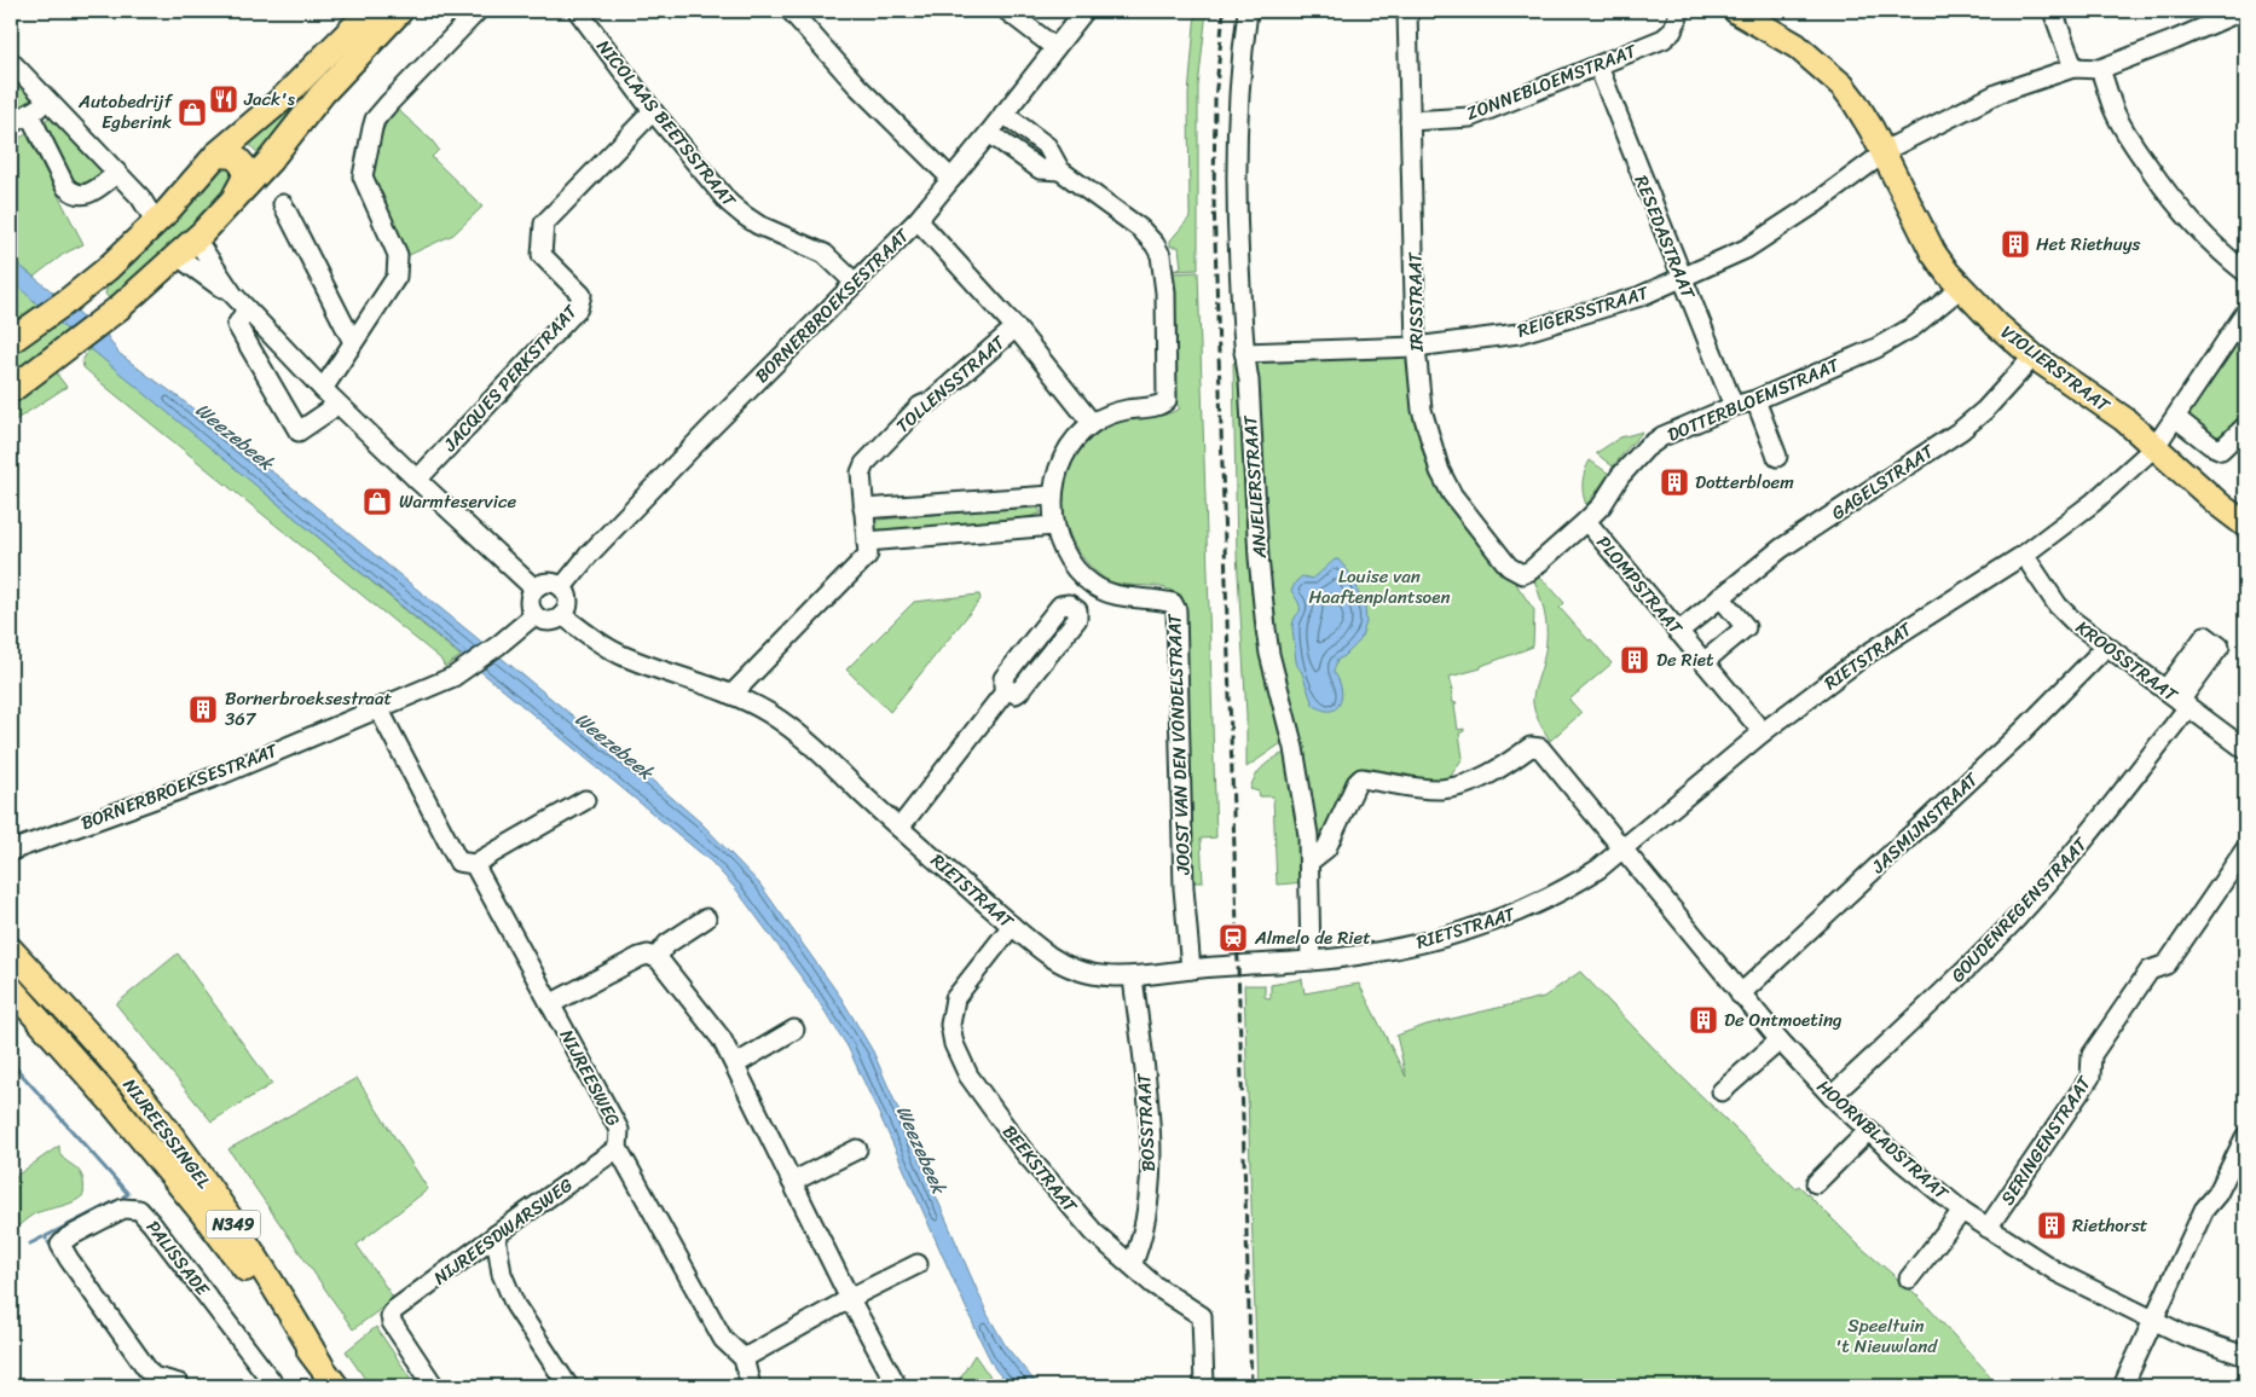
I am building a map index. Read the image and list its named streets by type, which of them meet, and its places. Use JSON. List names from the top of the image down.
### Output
{
  "streets": {
    "main road": ["VIOLIERSTRAAT", "NIJREESSINGEL", "N349"],
    "street": [
      "ZONNEBLOEMSTRAAT",
      "NICOLAAS BEETSSTRAAT",
      "RESEDASTRAAT",
      "IRISSTRAAT",
      "BORNERBROEKSESTRAAT",
      "REIGERSSTRAAT",
      "JACQUES PERKSTRAAT",
      "TOLLENSSTRAAT",
      "DOTTERBLOEMSTRAAT",
      "GAGELSTRAAT",
      "ANJELIERSTRAAT",
      "PLOMPSTRAAT",
      "RIETSTRAAT",
      "KROOSSTRAAT",
      "JOOST VAN DEN VONDELSTRAAT",
      "JASMIJNSTRAAT",
      "GOUDENREGENSTRAAT",
      "NIJREESWEG",
      "BOSSTRAAT",
      "HOORNBLADSTRAAT",
      "SERINGENSTRAAT",
      "BEEKSTRAAT",
      "NIJREESDWARSWEG",
      "PALISSADE"
    ]
  },
  "crossings": [
    ["ZONNEBLOEMSTRAAT", "RESEDASTRAAT"],
    ["ZONNEBLOEMSTRAAT", "IRISSTRAAT"],
    ["NICOLAAS BEETSSTRAAT", "BORNERBROEKSESTRAAT"],
    ["NICOLAAS BEETSSTRAAT", "JACQUES PERKSTRAAT"],
    ["RESEDASTRAAT", "REIGERSSTRAAT"],
    ["RESEDASTRAAT", "DOTTERBLOEMSTRAAT"],
    ["IRISSTRAAT", "REIGERSSTRAAT"],
    ["IRISSTRAAT", "DOTTERBLOEMSTRAAT"],
    ["BORNERBROEKSESTRAAT", "RIETSTRAAT"],
    ["BORNERBROEKSESTRAAT", "JOOST VAN DEN VONDELSTRAAT"],
    ["BORNERBROEKSESTRAAT", "NIJREESWEG"],
    ["REIGERSSTRAAT", "VIOLIERSTRAAT"],
    ["REIGERSSTRAAT", "ANJELIERSTRAAT"],
    ["VIOLIERSTRAAT", "DOTTERBLOEMSTRAAT"],
    ["VIOLIERSTRAAT", "GAGELSTRAAT"],
    ["VIOLIERSTRAAT", "RIETSTRAAT"],
    ["DOTTERBLOEMSTRAAT", "PLOMPSTRAAT"],
    ["GAGELSTRAAT", "PLOMPSTRAAT"],
    ["ANJELIERSTRAAT", "RIETSTRAAT"],
    ["ANJELIERSTRAAT", "HOORNBLADSTRAAT"],
    ["PLOMPSTRAAT", "RIETSTRAAT"],
    ["RIETSTRAAT", "KROOSSTRAAT"],
    ["RIETSTRAAT", "JOOST VAN DEN VONDELSTRAAT"],
    ["RIETSTRAAT", "BOSSTRAAT"],
    ["RIETSTRAAT", "HOORNBLADSTRAAT"],
    ["RIETSTRAAT", "BEEKSTRAAT"],
    ["KROOSSTRAAT", "JASMIJNSTRAAT"],
    ["KROOSSTRAAT", "GOUDENREGENSTRAAT"],
    ["JASMIJNSTRAAT", "HOORNBLADSTRAAT"],
    ["GOUDENREGENSTRAAT", "HOORNBLADSTRAAT"],
    ["NIJREESWEG", "NIJREESDWARSWEG"],
    ["BOSSTRAAT", "BEEKSTRAAT"],
    ["HOORNBLADSTRAAT", "SERINGENSTRAAT"]
  ],
  "water": ["Weezebeek"],
  "parks": ["Louise van Haaftenplantsoen", "Speeltuin 't Nieuwland"],
  "places": {
    "restaurant": ["Jack's"],
    "shop": ["Autobedrijf Egberink", "Warmteservice"],
    "building": [
      "Het Riethuys",
      "Dotterbloem",
      "De Riet",
      "Bornerbroeksestraat 367",
      "De Ontmoeting",
      "Riethorst"
    ],
    "station": ["Almelo de Riet"]
  }
}
